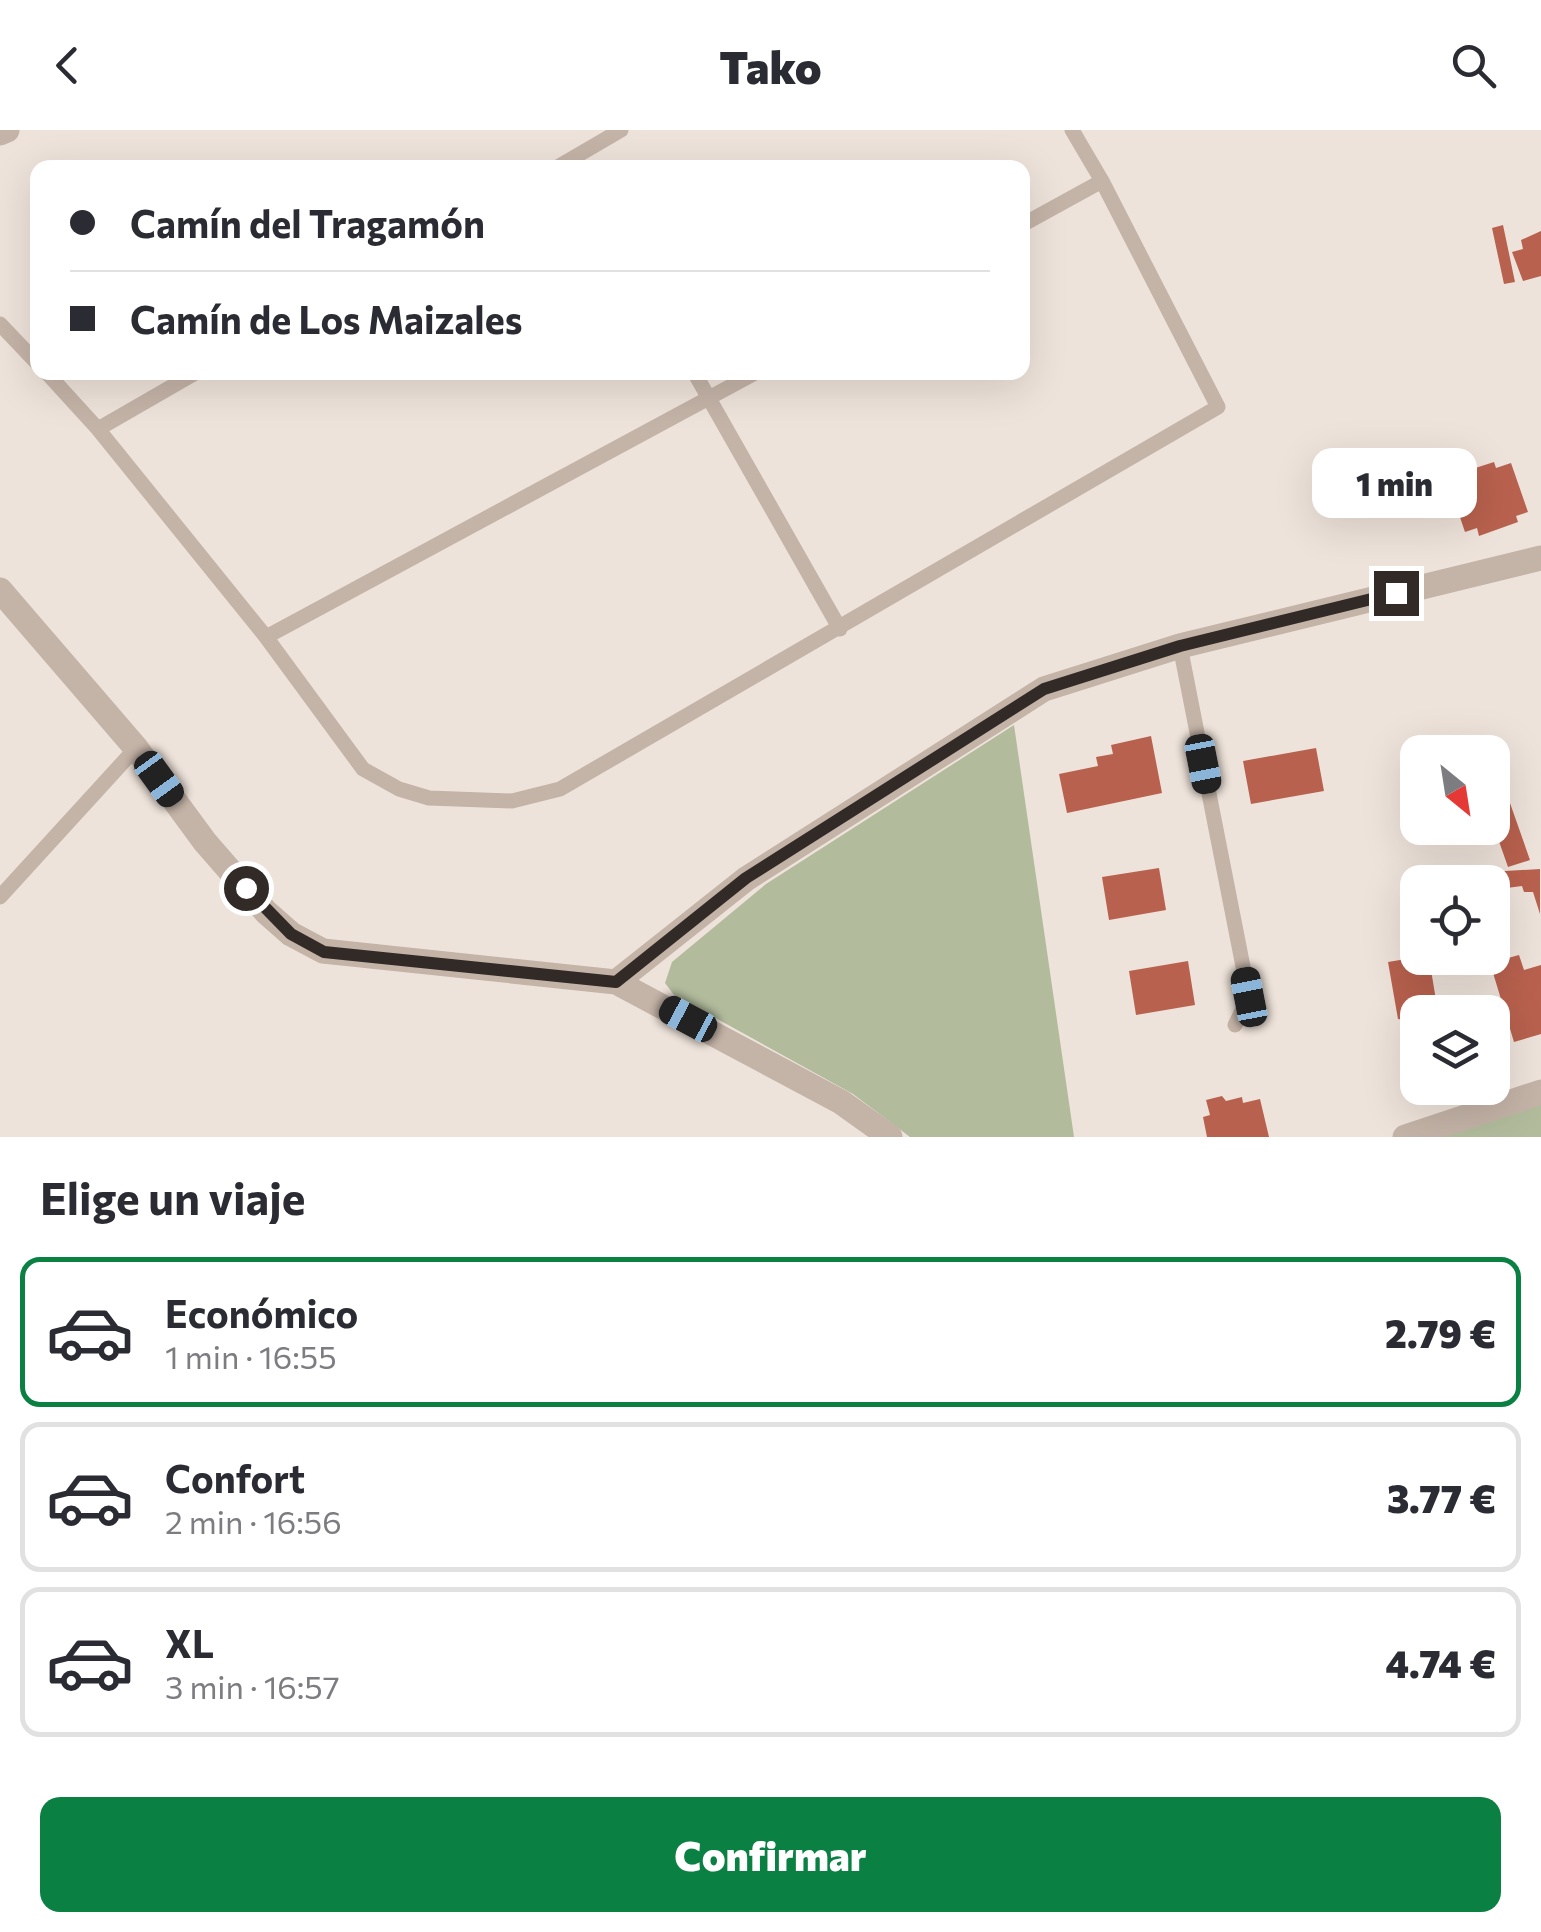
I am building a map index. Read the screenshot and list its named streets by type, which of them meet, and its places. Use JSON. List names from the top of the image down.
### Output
{
  "north": "bottom right",
  "page": {
    "header": "Tako",
    "banner": ["Camín del Tragamón", "Camín de Los Maizales"],
    "bubble": "1 min",
    "heading": "Elige un viaje",
    "list": [
      {
        "name": "Económico",
        "note": "1 min · 16:55",
        "value": "2.79 €"
      },
      {
        "name": "Confort",
        "note": "2 min · 16:56",
        "value": "3.77 €"
      },
      {
        "name": "XL",
        "note": "3 min · 16:57",
        "value": "4.74 €"
      }
    ],
    "buttons": "Confirmar"
  }
}
